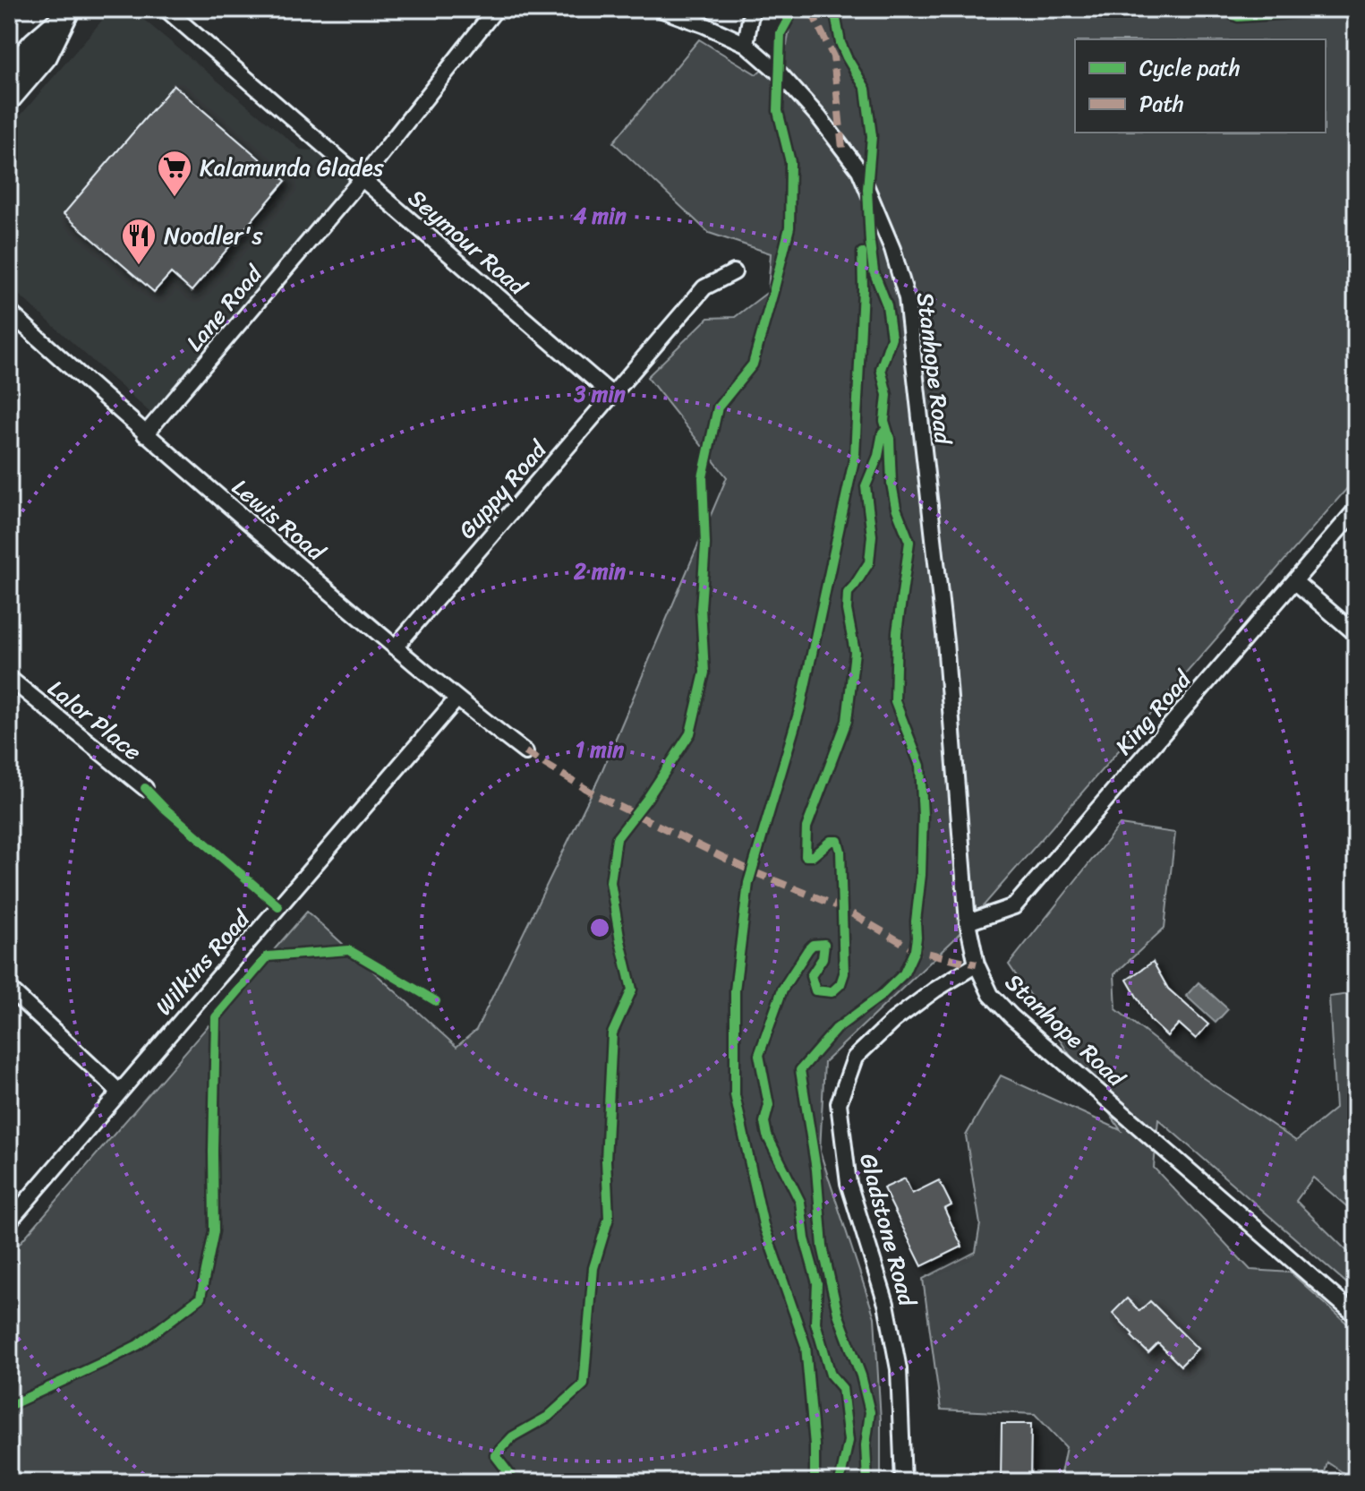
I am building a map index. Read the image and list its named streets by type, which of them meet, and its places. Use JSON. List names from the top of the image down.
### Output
{
  "streets": {
    "street": [
      "Seymour Road",
      "Lane Road",
      "Stanhope Road",
      "Guppy Road",
      "Lewis Road",
      "King Road",
      "Lalor Place",
      "Wilkins Road",
      "Gladstone Road"
    ]
  },
  "crossings": [
    ["Seymour Road", "Lane Road"],
    ["Seymour Road", "Guppy Road"],
    ["Lane Road", "Lewis Road"],
    ["Stanhope Road", "King Road"],
    ["Stanhope Road", "Gladstone Road"],
    ["Guppy Road", "Lewis Road"],
    ["Lewis Road", "Wilkins Road"]
  ],
  "places": {
    "supermarket": ["Kalamunda Glades"],
    "restaurant": ["Noodler's"]
  },
  "legend": ["Cycle path", "Path"],
  "rings": [
    "4 min",
    "3 min",
    "2 min",
    "1 min"
  ]
}
